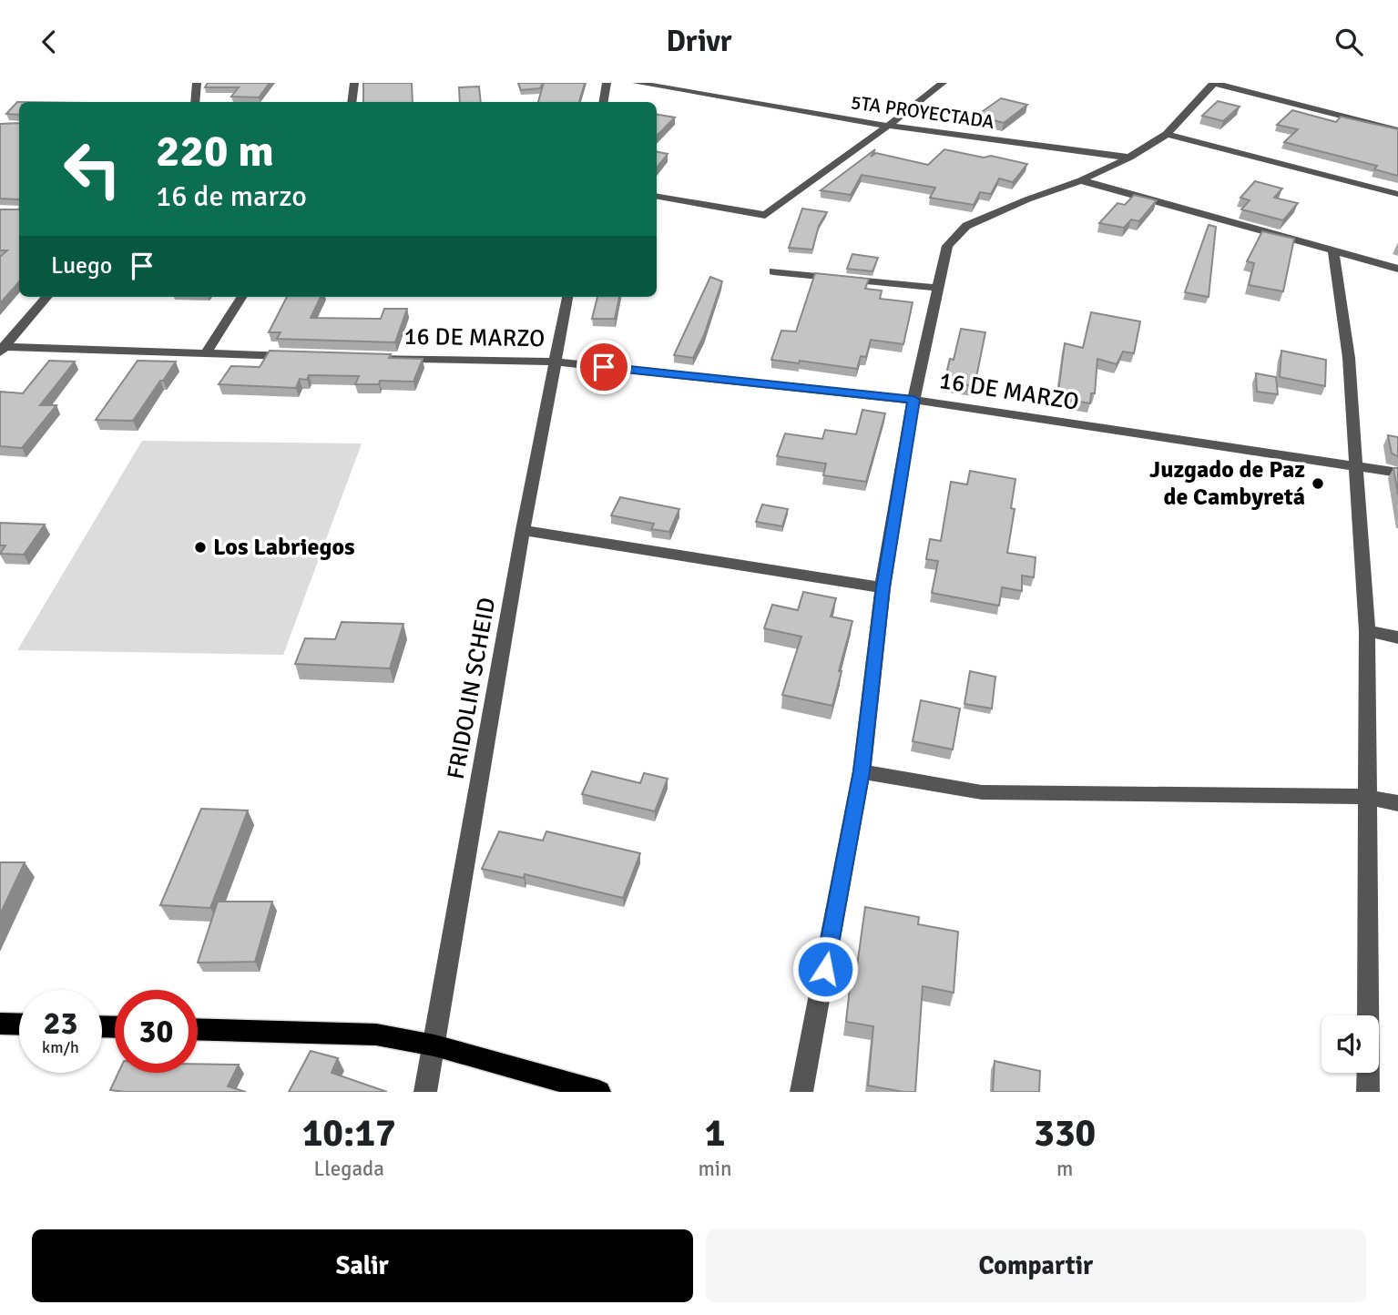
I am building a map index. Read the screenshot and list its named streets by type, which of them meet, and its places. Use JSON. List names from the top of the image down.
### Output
{
  "streets": {
    "street": ["5TA PROYECTADA", "16 DE MARZO", "FRIDOLIN SCHEID"]
  },
  "crossings": [
    ["16 DE MARZO", "FRIDOLIN SCHEID"]
  ],
  "places": ["Juzgado de Paz de Cambyretá", "Los Labriegos"],
  "page": {
    "header": "Drivr",
    "turn": ["220 m", "16 de marzo"],
    "then": "Luego",
    "speed": "23 km/h",
    "limit": "30",
    "eta": [
      "10:17",
      "Llegada",
      "1",
      "min",
      "330",
      "m"
    ],
    "buttons": ["Salir", "Compartir"]
  }
}
